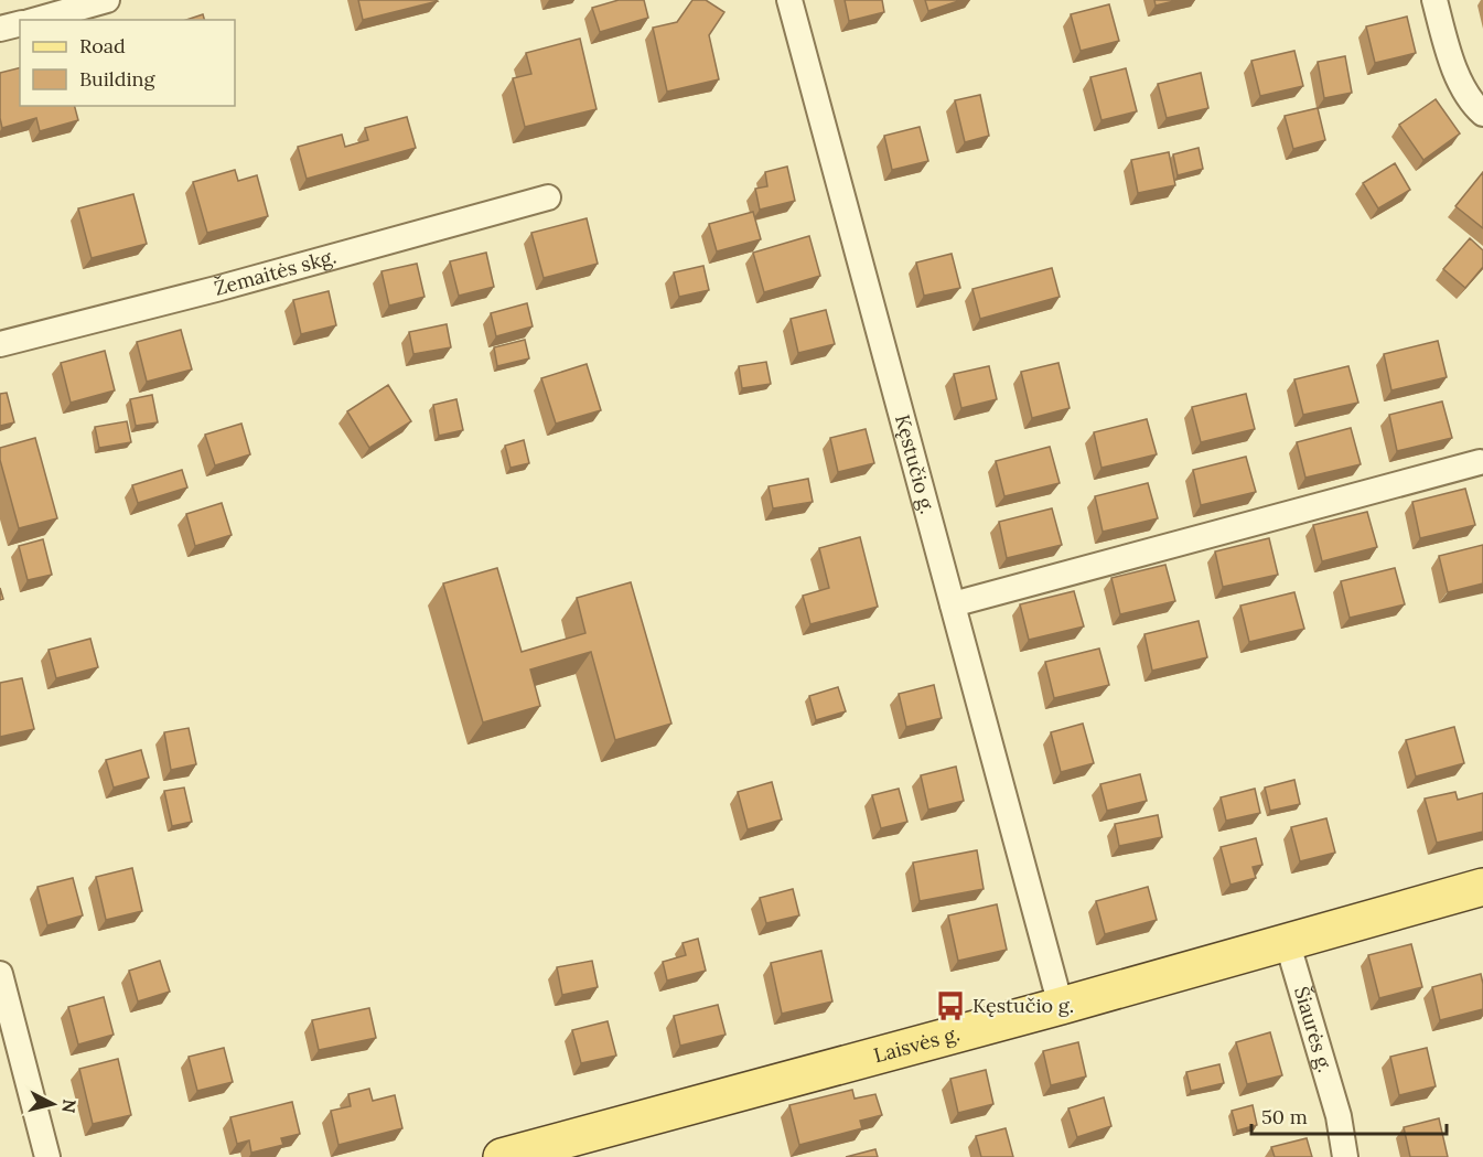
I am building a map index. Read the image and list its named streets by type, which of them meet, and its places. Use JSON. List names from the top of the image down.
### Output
{
  "streets": {
    "main road": ["Laisvės g."],
    "street": ["Žemaitės skg.", "Kęstučio g.", "Šiaurės g."]
  },
  "crossings": [
    ["Kęstučio g.", "Laisvės g."],
    ["Šiaurės g.", "Laisvės g."]
  ],
  "places": {
    "bus stop": ["Kęstučio g."]
  },
  "legend": ["Road", "Building"],
  "scale_bar": "50 m",
  "north": "right"
}
